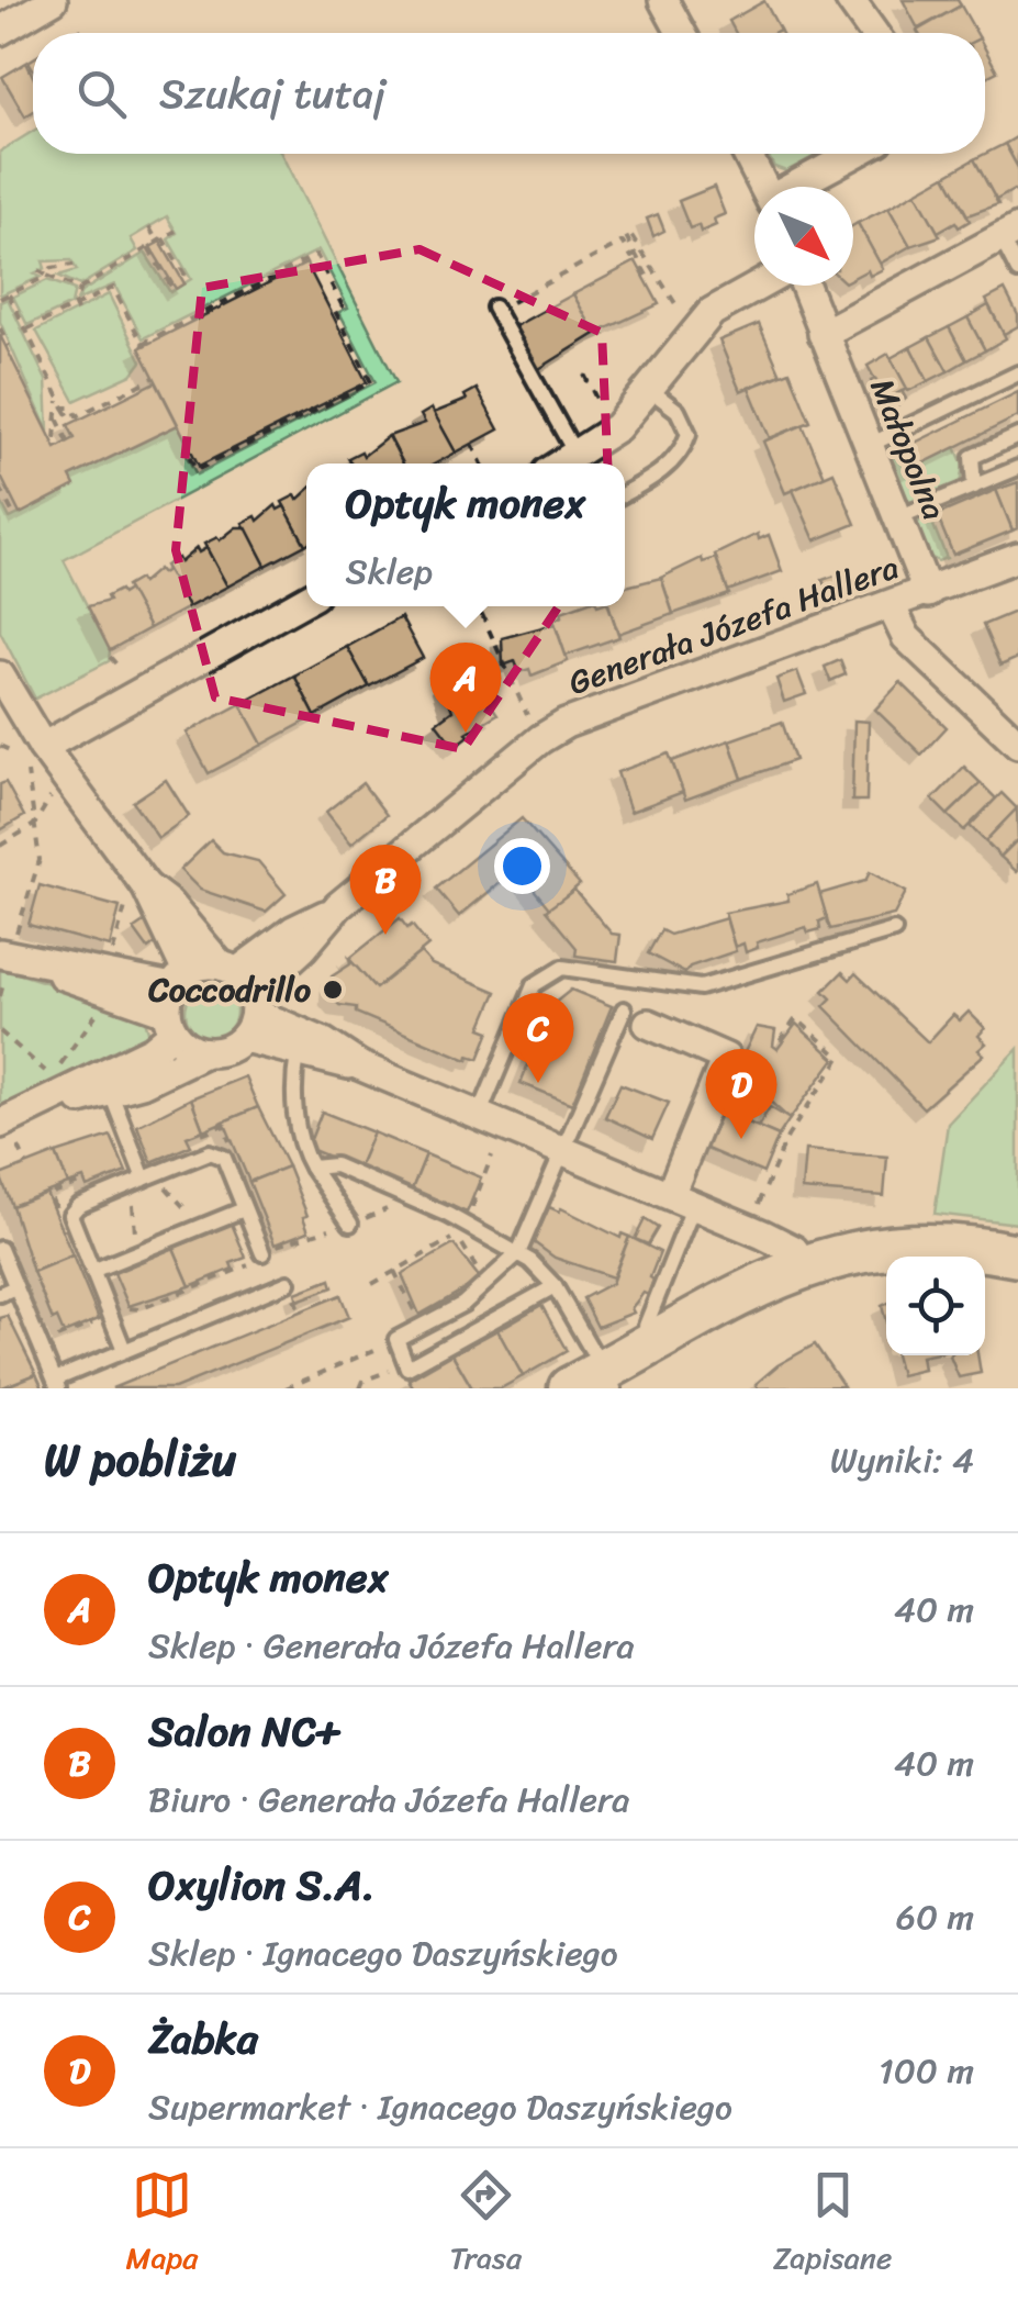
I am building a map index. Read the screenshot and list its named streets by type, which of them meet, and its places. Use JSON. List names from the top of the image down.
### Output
{
  "streets": {
    "street": ["Małopolna", "Generała Józefa Hallera"]
  },
  "crossings": [
    ["Małopolna", "Generała Józefa Hallera"]
  ],
  "places": ["Coccodrillo"],
  "north": "bottom right",
  "page": {
    "search": "Szukaj tutaj",
    "popup": ["Optyk monex", "Sklep"],
    "pins": [
      "A",
      "B",
      "C",
      "D"
    ],
    "heading": ["W pobliżu", "Wyniki: 4"],
    "list": [
      {
        "mark": "A",
        "name": "Optyk monex",
        "note": "Sklep · Generała Józefa Hallera",
        "value": "40 m"
      },
      {
        "mark": "B",
        "name": "Salon NC+",
        "note": "Biuro · Generała Józefa Hallera",
        "value": "40 m"
      },
      {
        "mark": "C",
        "name": "Oxylion S.A.",
        "note": "Sklep · Ignacego Daszyńskiego",
        "value": "60 m"
      },
      {
        "mark": "D",
        "name": "Żabka",
        "note": "Supermarket · Ignacego Daszyńskiego",
        "value": "100 m"
      }
    ],
    "nav": ["Mapa", "Trasa", "Zapisane"]
  }
}
